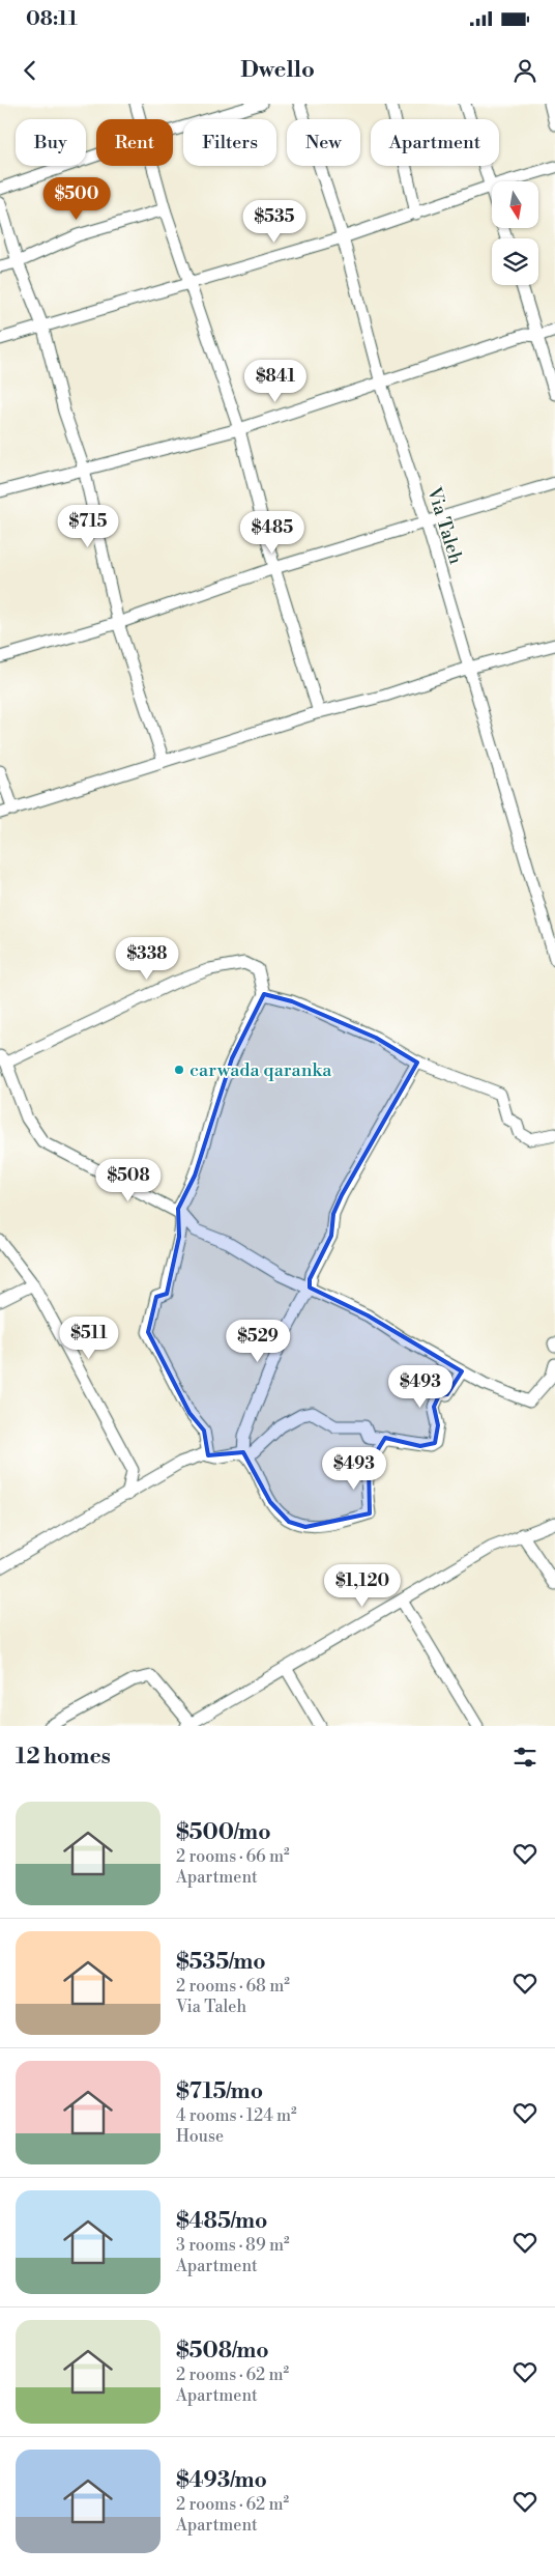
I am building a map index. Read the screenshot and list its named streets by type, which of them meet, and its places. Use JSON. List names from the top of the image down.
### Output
{
  "streets": {
    "street": ["Via Taleh"]
  },
  "places": ["carwada qaranka"],
  "north": "bottom",
  "page": {
    "status": "08:11",
    "header": "Dwello",
    "chip": [
      "Buy",
      "Rent",
      "Filters",
      "New",
      "Apartment"
    ],
    "price": [
      "$500",
      "$535",
      "$841",
      "$715",
      "$485",
      "$338",
      "$508",
      "$511",
      "$529",
      "$493",
      "$493",
      "$1,120"
    ],
    "heading": "12 homes",
    "list": [
      {
        "name": "$500/mo",
        "note": "2 rooms · 66 m² · Apartment"
      },
      {
        "name": "$535/mo",
        "note": "2 rooms · 68 m² · Via Taleh"
      },
      {
        "name": "$715/mo",
        "note": "4 rooms · 124 m² · House"
      },
      {
        "name": "$485/mo",
        "note": "3 rooms · 89 m² · Apartment"
      },
      {
        "name": "$508/mo",
        "note": "2 rooms · 62 m² · Apartment"
      },
      {
        "name": "$493/mo",
        "note": "2 rooms · 62 m² · Apartment"
      }
    ]
  }
}
